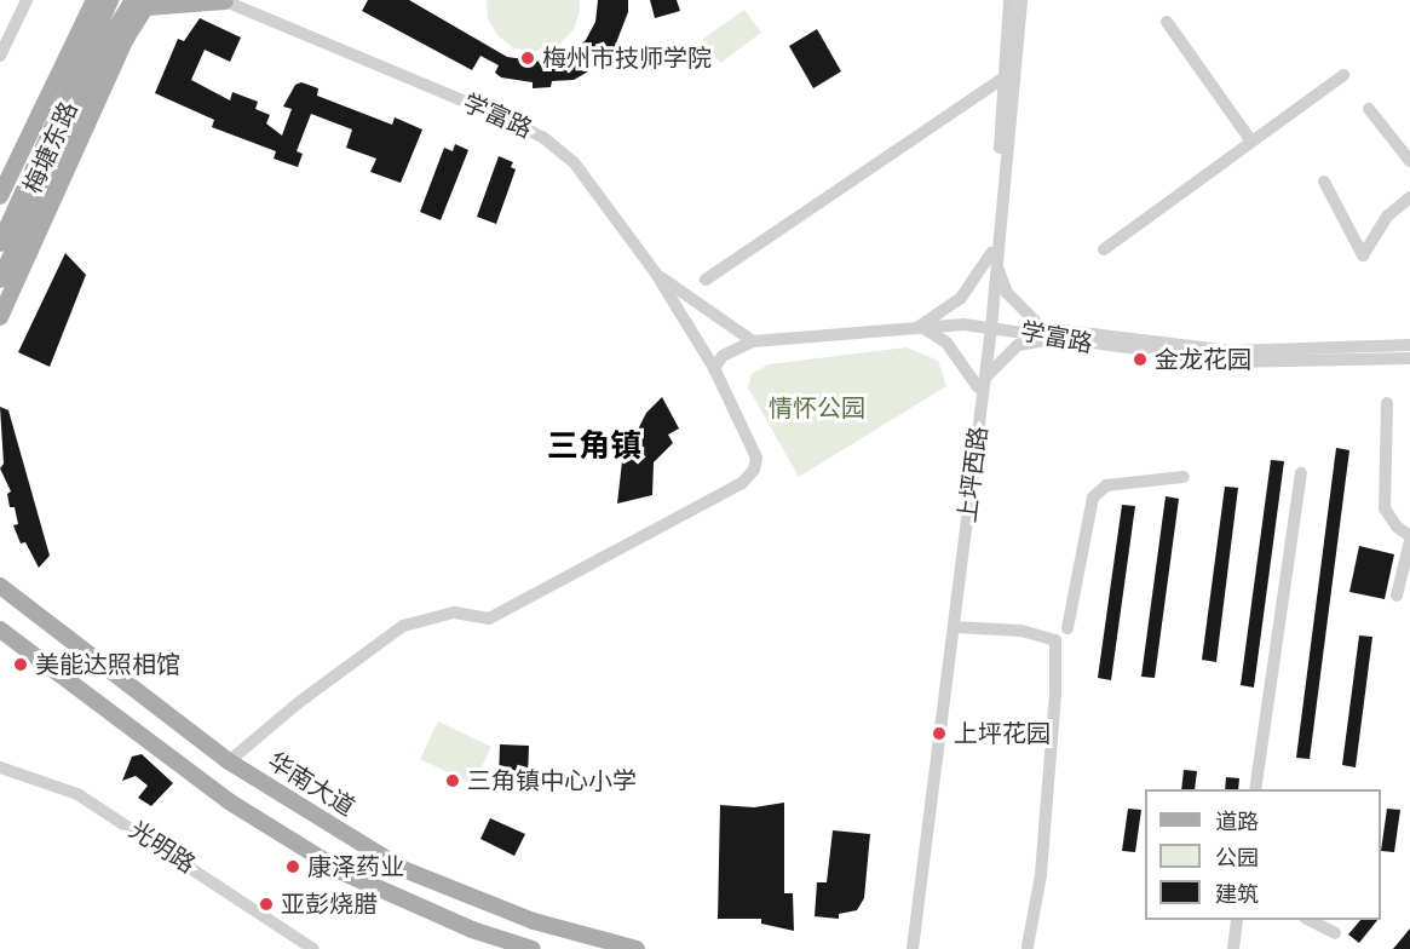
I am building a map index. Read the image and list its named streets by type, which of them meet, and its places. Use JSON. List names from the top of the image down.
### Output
{
  "streets": {
    "main road": ["梅塘东路", "华南大道"],
    "street": ["学富路", "上坪西路", "光明路"]
  },
  "crossings": [
    ["学富路", "上坪西路"],
    ["学富路", "华南大道"]
  ],
  "districts": ["三角镇"],
  "parks": ["情怀公园"],
  "places": [
    "梅州市技师学院",
    "金龙花园",
    "美能达照相馆",
    "上坪花园",
    "三角镇中心小学",
    "康泽药业",
    "亚彭烧腊"
  ],
  "legend": ["道路", "公园", "建筑"]
}
